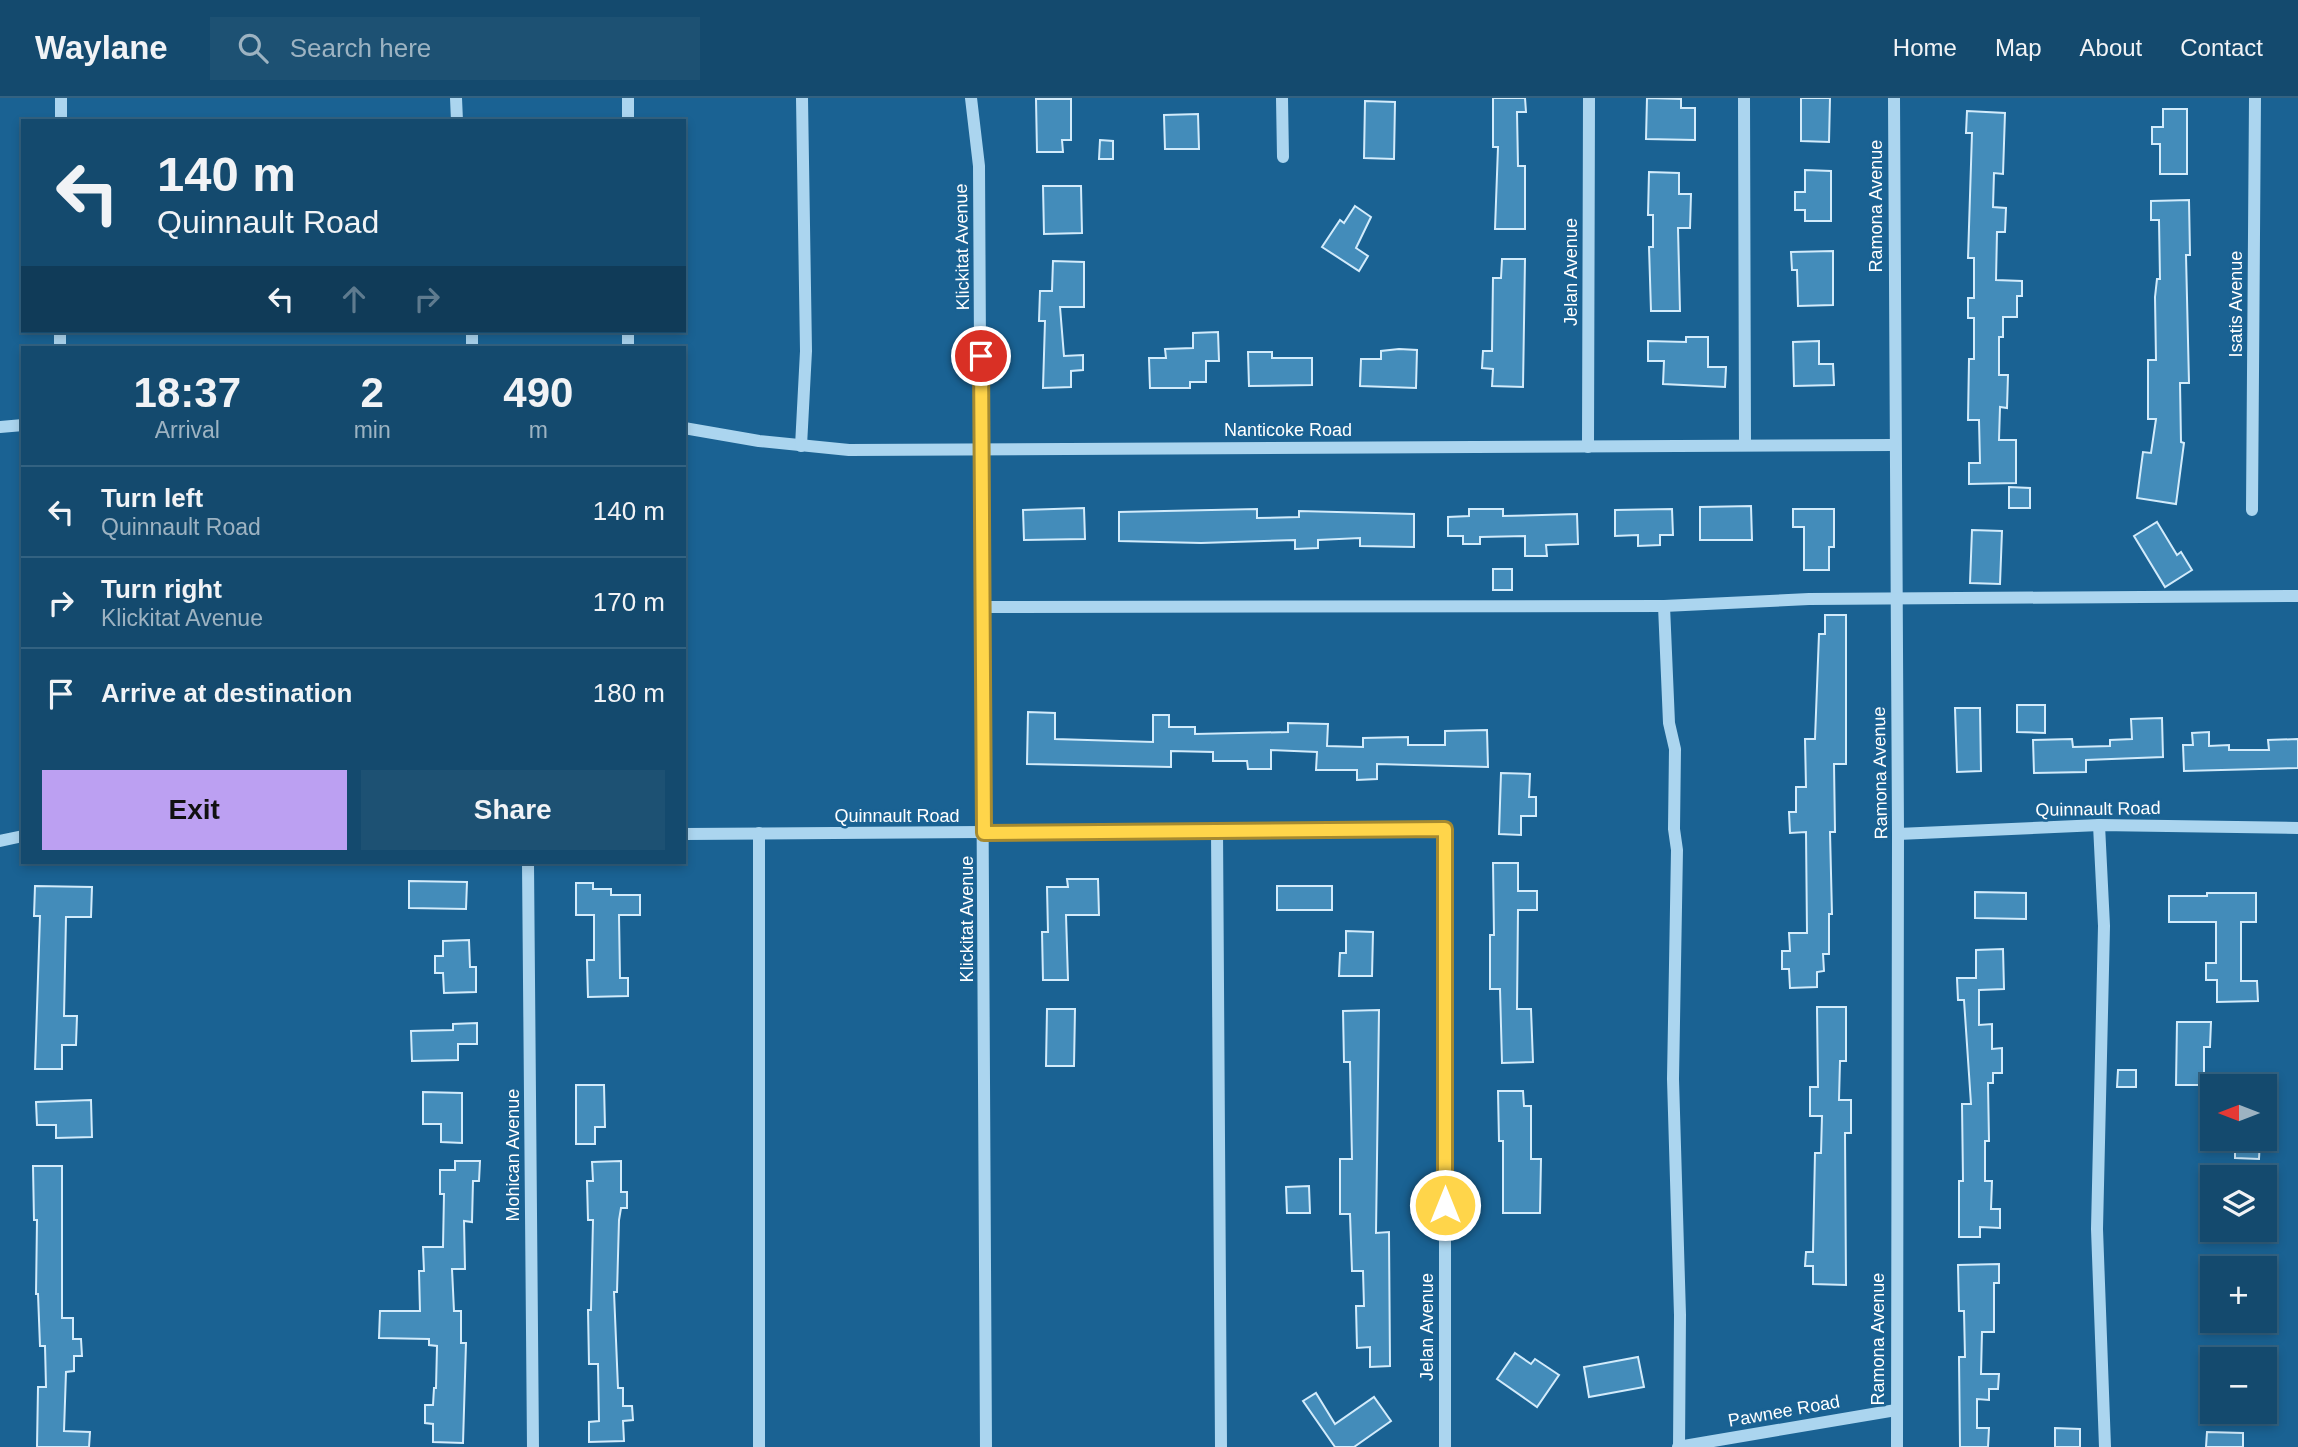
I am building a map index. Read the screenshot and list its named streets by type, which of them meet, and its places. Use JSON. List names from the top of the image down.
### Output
{
  "streets": {
    "street": [
      "Ramona Avenue",
      "Klickitat Avenue",
      "Jelan Avenue",
      "Isatis Avenue",
      "Nanticoke Road",
      "Quinnault Road",
      "Mohican Avenue",
      "Pawnee Road"
    ]
  },
  "crossings": [
    ["Ramona Avenue", "Nanticoke Road"],
    ["Ramona Avenue", "Quinnault Road"],
    ["Ramona Avenue", "Pawnee Road"],
    ["Klickitat Avenue", "Nanticoke Road"],
    ["Klickitat Avenue", "Quinnault Road"],
    ["Jelan Avenue", "Nanticoke Road"],
    ["Jelan Avenue", "Quinnault Road"]
  ],
  "north": "left",
  "page": {
    "header": "Waylane",
    "search": "Search here",
    "nav": [
      "Home",
      "Map",
      "About",
      "Contact"
    ],
    "turn": ["140 m", "Quinnault Road"],
    "eta": [
      "18:37",
      "Arrival",
      "2",
      "min",
      "490",
      "m"
    ],
    "list": [
      {
        "name": "Turn left",
        "note": "Quinnault Road",
        "value": "140 m"
      },
      {
        "name": "Turn right",
        "note": "Klickitat Avenue",
        "value": "170 m"
      },
      {
        "name": "Arrive at destination",
        "value": "180 m"
      }
    ],
    "buttons": ["Exit", "Share"],
    "map_buttons": ["+", "−"]
  }
}
